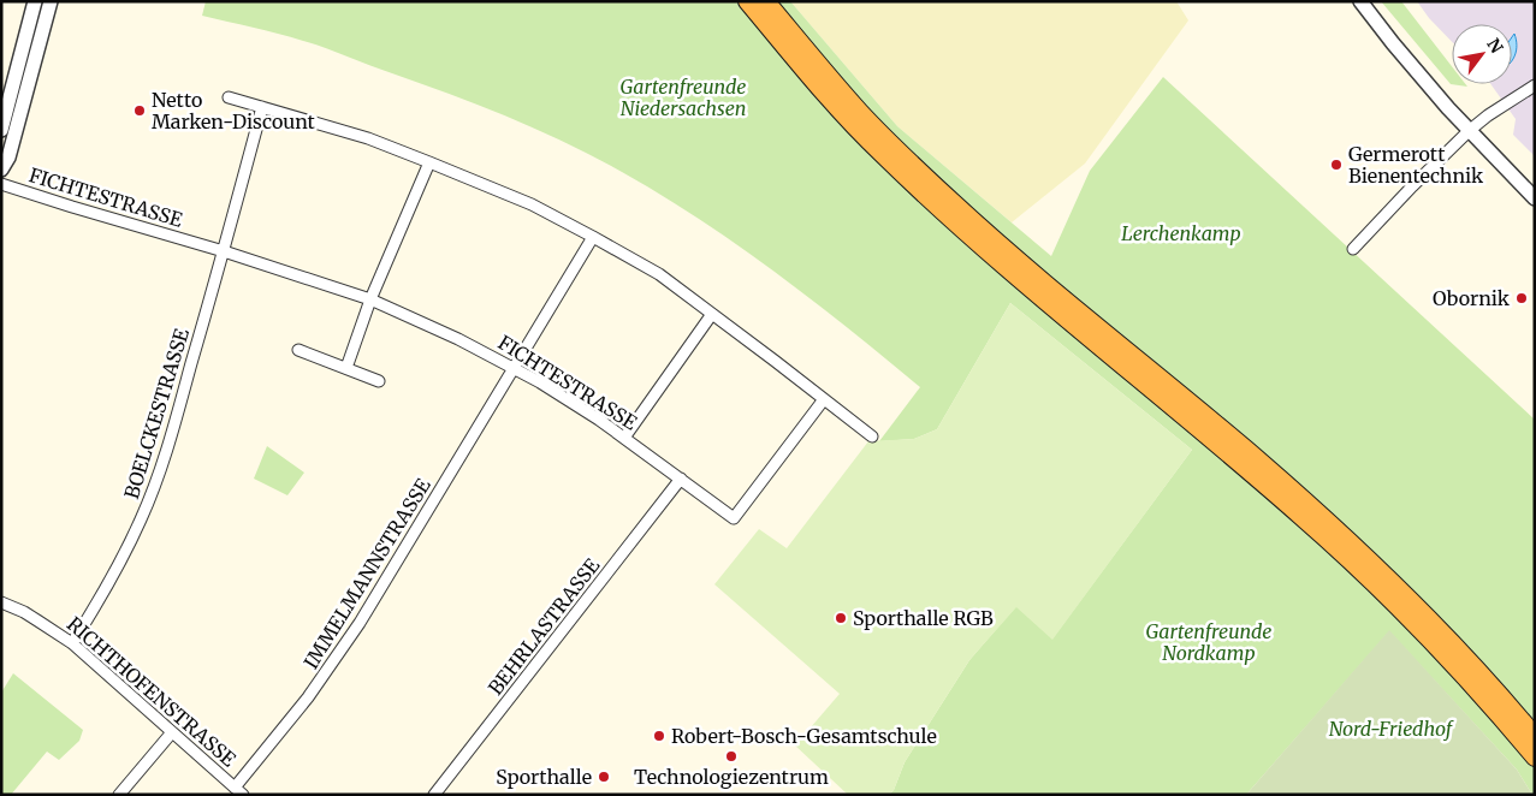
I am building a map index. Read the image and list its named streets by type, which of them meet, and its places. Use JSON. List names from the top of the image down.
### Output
{
  "streets": {
    "street": [
      "FICHTESTRASSE",
      "BOELCKESTRASSE",
      "IMMELMANNSTRASSE",
      "BEHRLASTRASSE",
      "RICHTHOFENSTRASSE"
    ]
  },
  "crossings": [
    ["FICHTESTRASSE", "BOELCKESTRASSE"],
    ["FICHTESTRASSE", "IMMELMANNSTRASSE"],
    ["FICHTESTRASSE", "BEHRLASTRASSE"],
    ["BOELCKESTRASSE", "RICHTHOFENSTRASSE"],
    ["IMMELMANNSTRASSE", "RICHTHOFENSTRASSE"]
  ],
  "parks": [
    "Gartenfreunde Niedersachsen",
    "Lerchenkamp",
    "Gartenfreunde Nordkamp",
    "Nord-Friedhof"
  ],
  "places": [
    "Netto Marken-Discount",
    "Germerott Bienentechnik",
    "Obornik",
    "Sporthalle RGB",
    "Robert-Bosch-Gesamtschule",
    "Technologiezentrum",
    "Sporthalle"
  ],
  "north": "top right"
}
